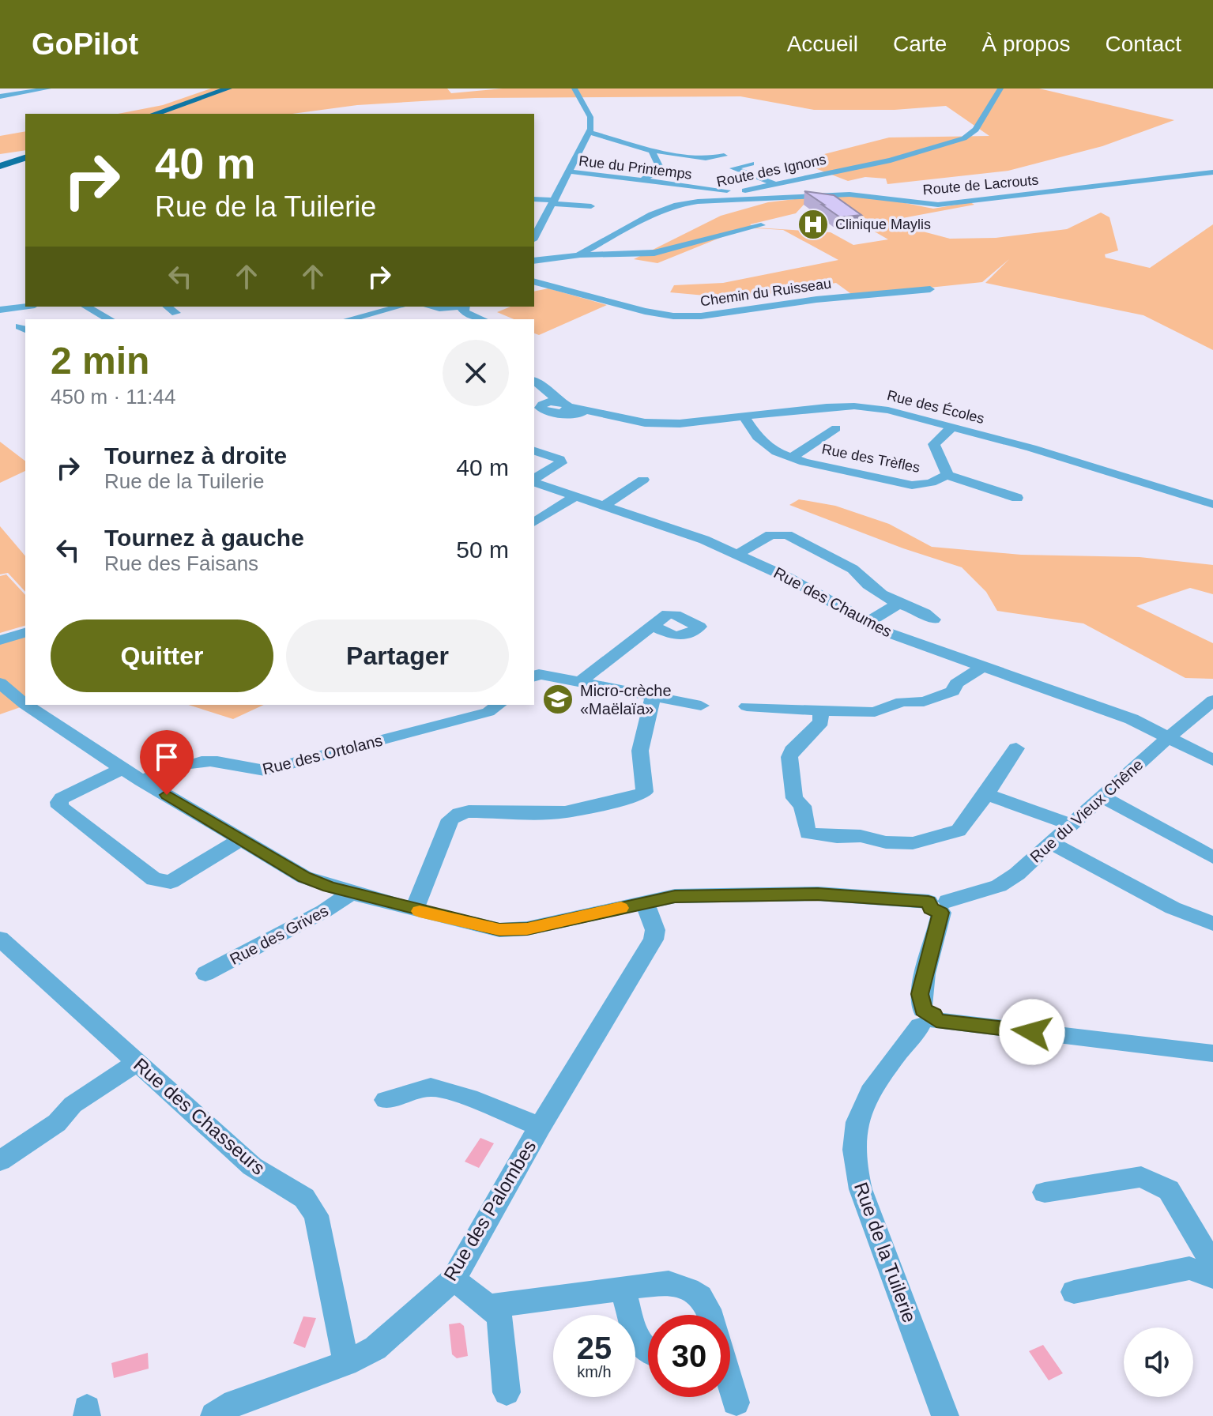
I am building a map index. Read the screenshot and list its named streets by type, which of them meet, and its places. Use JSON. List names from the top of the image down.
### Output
{
  "streets": {
    "street": [
      "Rue du Printemps",
      "Route des Ignons",
      "Route de Lacrouts",
      "Chemin du Ruisseau",
      "Rue des Écoles",
      "Rue des Trèfles",
      "Rue des Chaumes",
      "Rue des Ortolans",
      "Rue du Vieux Chêne",
      "Rue des Grives",
      "Rue des Chasseurs",
      "Rue des Palombes",
      "Rue de la Tuilerie"
    ]
  },
  "crossings": [
    ["Rue du Printemps", "Route des Ignons"],
    ["Route des Ignons", "Route de Lacrouts"],
    ["Rue des Écoles", "Rue des Trèfles"],
    ["Rue des Chaumes", "Rue du Vieux Chêne"],
    ["Rue des Chasseurs", "Rue des Palombes"]
  ],
  "places": {
    "hospital": ["Clinique Maylis"],
    "school or university": ["Micro-crèche «Maëlaïa»"]
  },
  "page": {
    "header": "GoPilot",
    "nav": [
      "Accueil",
      "Carte",
      "À propos",
      "Contact"
    ],
    "turn": ["40 m", "Rue de la Tuilerie"],
    "heading": ["2 min", "450 m · 11:44"],
    "list": [
      {
        "name": "Tournez à droite",
        "note": "Rue de la Tuilerie",
        "value": "40 m"
      },
      {
        "name": "Tournez à gauche",
        "note": "Rue des Faisans",
        "value": "50 m"
      }
    ],
    "buttons": ["Quitter", "Partager"],
    "speed": "25 km/h",
    "limit": "30"
  }
}
